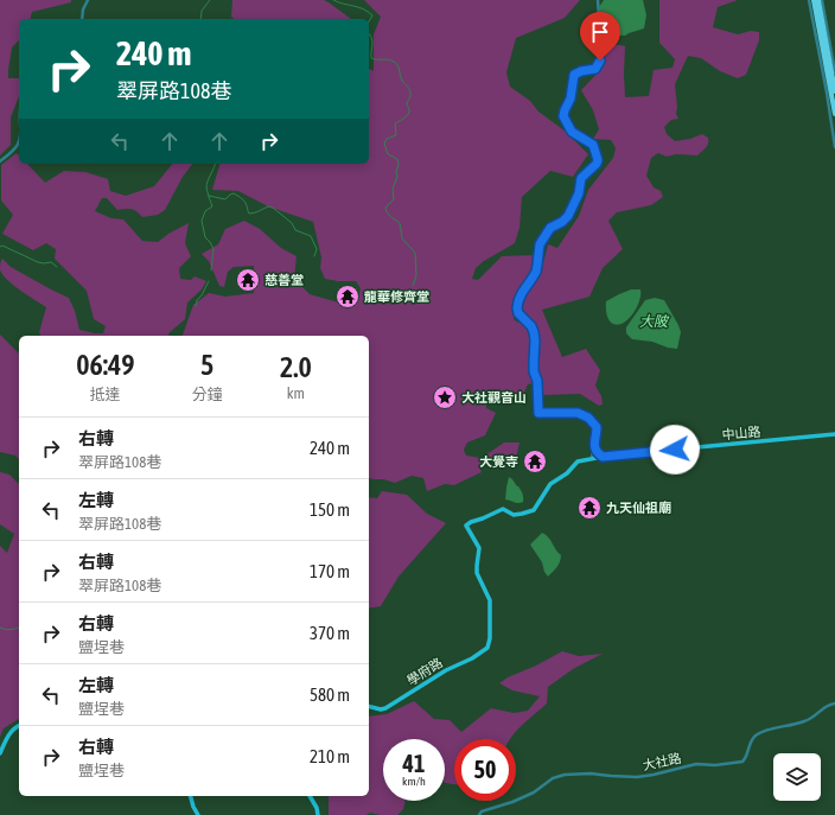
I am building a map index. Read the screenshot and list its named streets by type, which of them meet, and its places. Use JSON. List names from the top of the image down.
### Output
{
  "streets": {
    "main road": ["中山路", "學府路"],
    "street": ["大社路"]
  },
  "crossings": [
    ["中山路", "學府路"]
  ],
  "water": ["大陂"],
  "places": {
    "temple": [
      "慈善堂",
      "龍華修齊堂",
      "大覺寺",
      "九天仙祖廟"
    ],
    "place": ["大社觀音山"]
  },
  "page": {
    "turn": ["240 m", "翠屏路108巷"],
    "eta": [
      "06:49",
      "抵達",
      "5",
      "分鐘",
      "2.0",
      "km"
    ],
    "list": [
      {
        "name": "右轉",
        "note": "翠屏路108巷",
        "value": "240 m"
      },
      {
        "name": "左轉",
        "note": "翠屏路108巷",
        "value": "150 m"
      },
      {
        "name": "右轉",
        "note": "翠屏路108巷",
        "value": "170 m"
      },
      {
        "name": "右轉",
        "note": "鹽埕巷",
        "value": "370 m"
      },
      {
        "name": "左轉",
        "note": "鹽埕巷",
        "value": "580 m"
      },
      {
        "name": "右轉",
        "note": "鹽埕巷",
        "value": "210 m"
      }
    ],
    "speed": "41 km/h",
    "limit": "50"
  }
}
